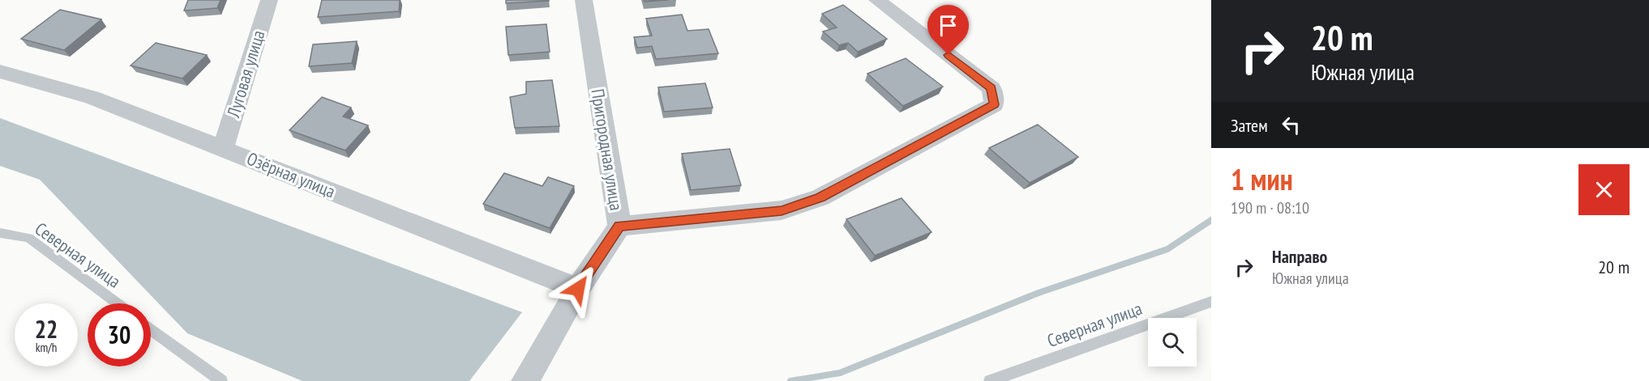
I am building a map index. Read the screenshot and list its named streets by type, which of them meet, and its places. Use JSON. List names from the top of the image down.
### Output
{
  "streets": {
    "street": ["Луговая улица", "Пригородная улица", "Озёрная улица"],
    "lane": ["Северная улица"]
  },
  "crossings": [
    ["Луговая улица", "Озёрная улица"],
    ["Пригородная улица", "Озёрная улица"]
  ],
  "page": {
    "turn": ["20 m", "Южная улица"],
    "then": "Затем",
    "heading": ["1 мин", "190 m · 08:10"],
    "list": [
      {
        "name": "Направо",
        "note": "Южная улица",
        "value": "20 m"
      }
    ],
    "speed": "22 km/h",
    "limit": "30"
  }
}
